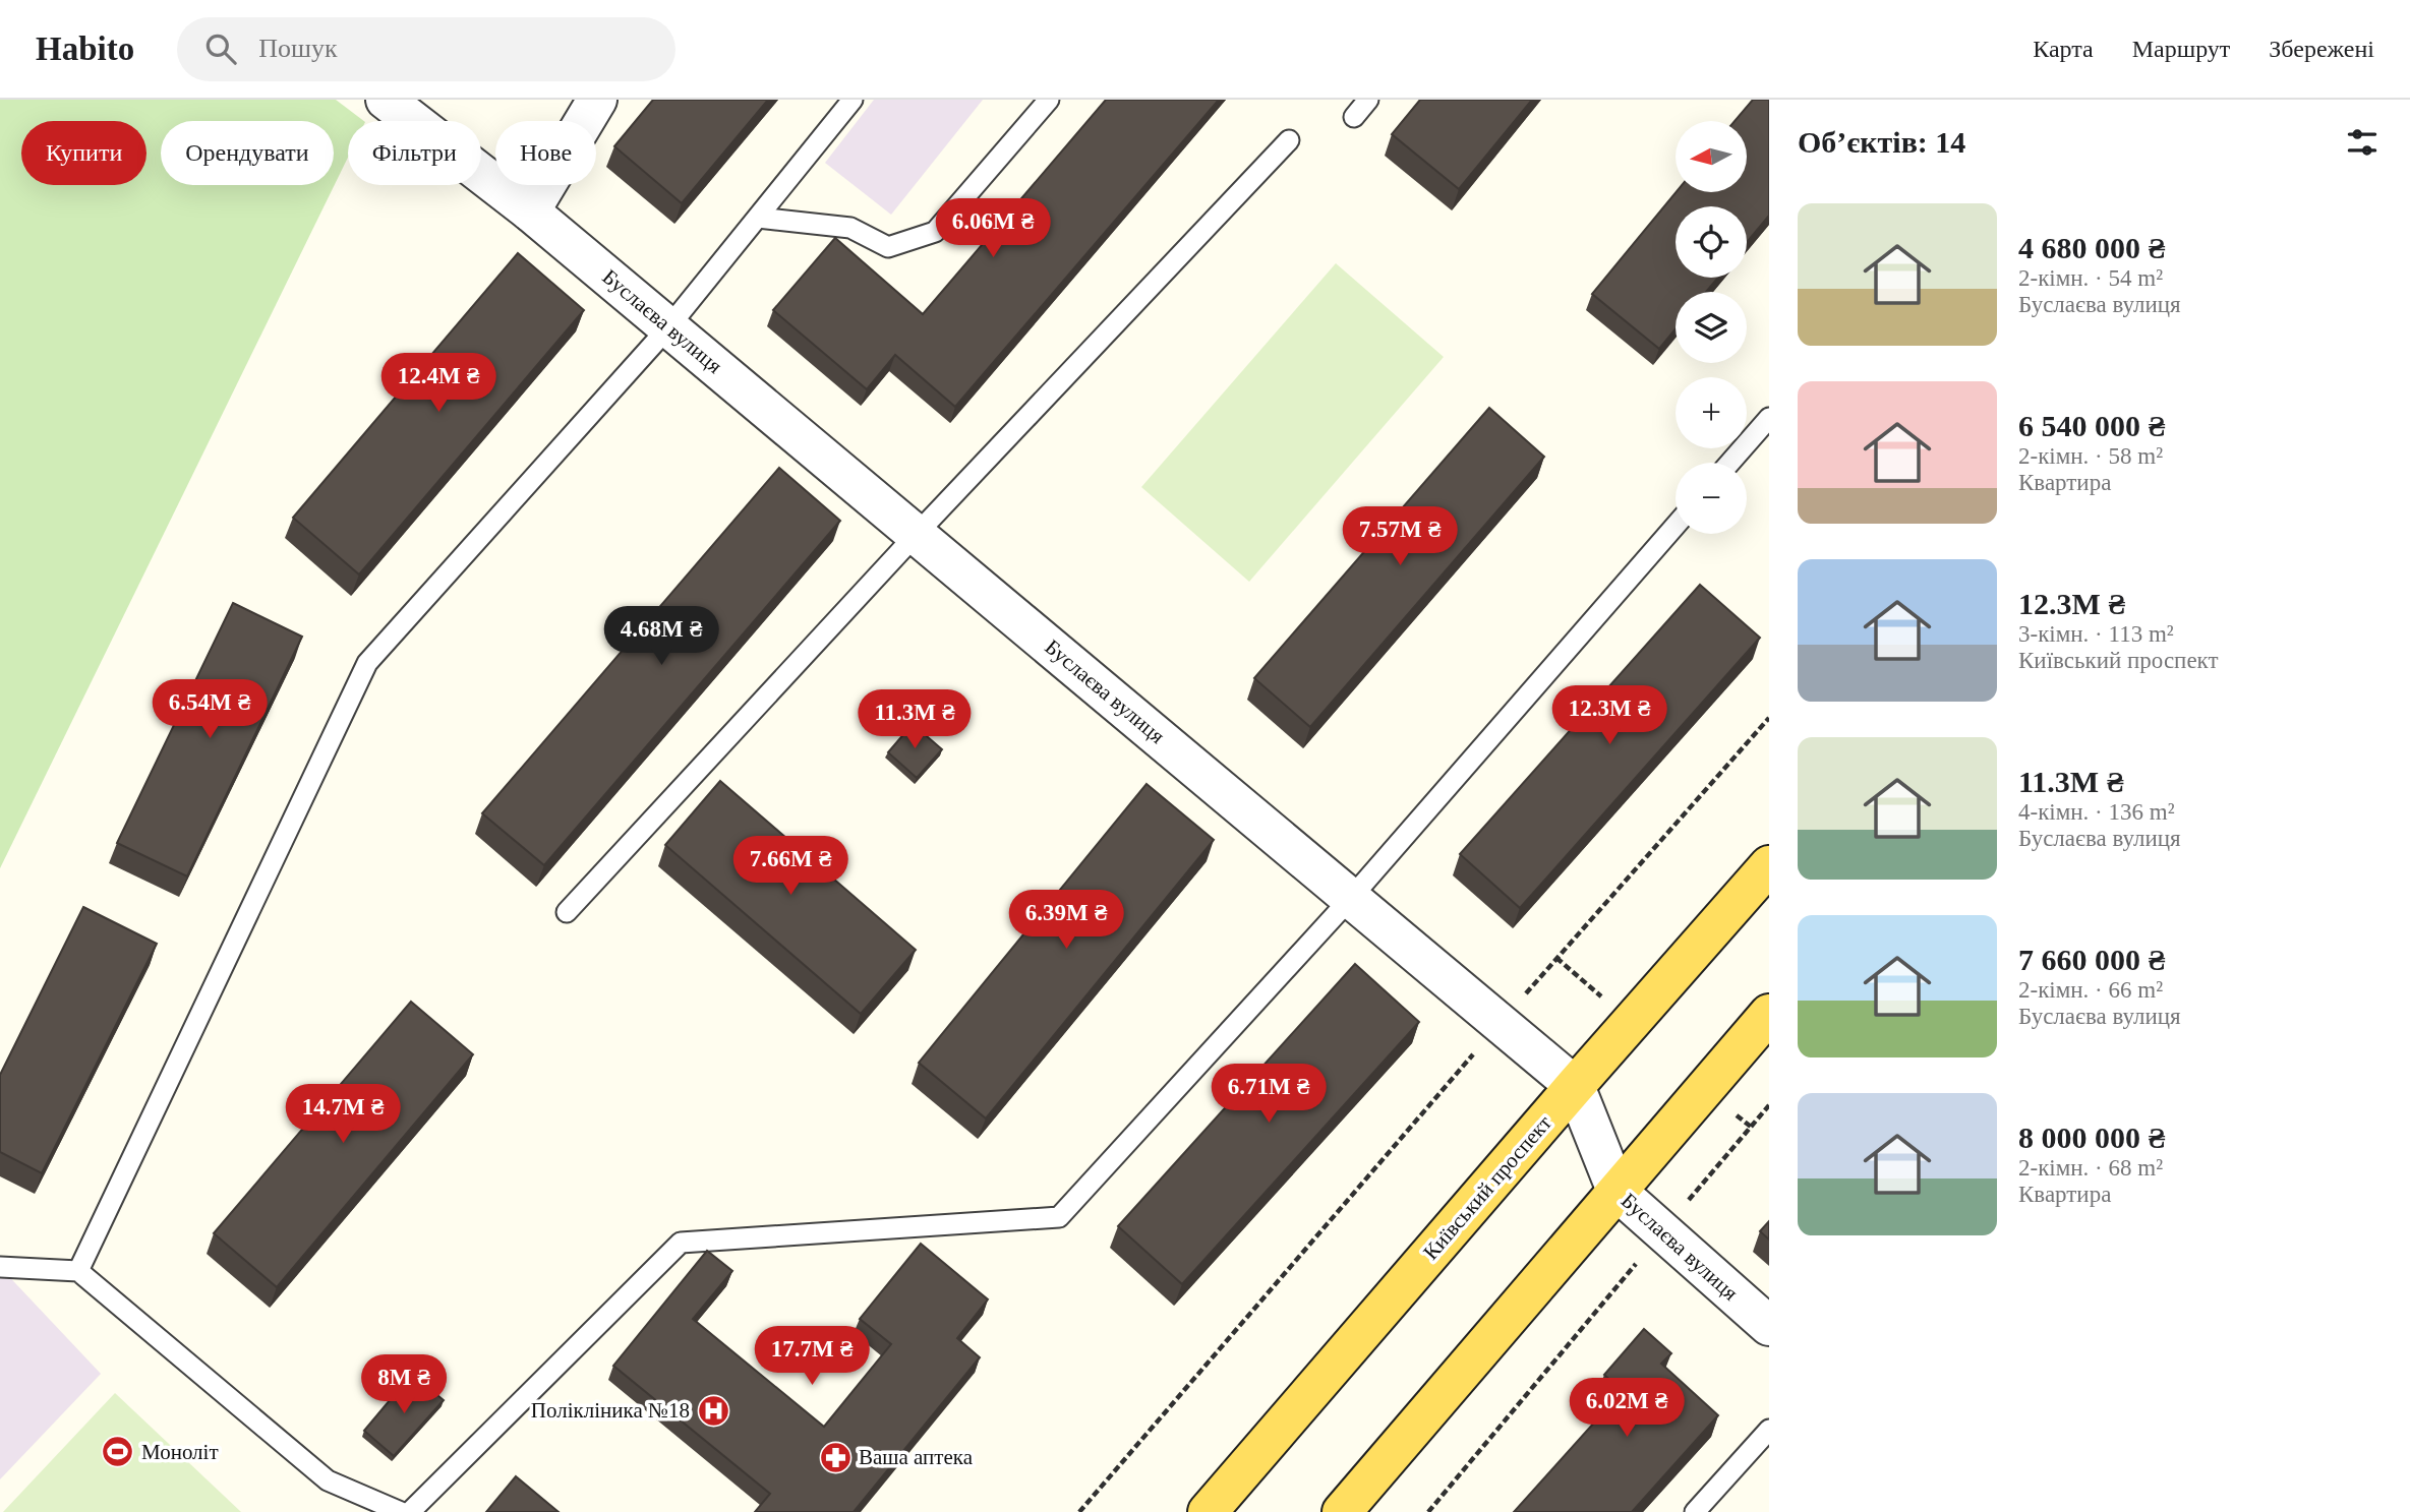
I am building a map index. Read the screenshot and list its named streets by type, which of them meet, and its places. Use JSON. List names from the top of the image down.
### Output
{
  "streets": {
    "main road": ["Київський проспект"],
    "street": ["Буслаєва вулиця"]
  },
  "crossings": [
    ["Буслаєва вулиця", "Київський проспект"]
  ],
  "places": {
    "hospital": ["Полікліника №18"],
    "sports": ["Моноліт"],
    "pharmacy": ["Ваша аптека"]
  },
  "north": "left",
  "page": {
    "header": "Habito",
    "search": "Пошук",
    "nav": ["Карта", "Маршрут", "Збережені"],
    "heading": "Об’єктів: 14",
    "map_buttons": ["+", "−"],
    "chip": [
      "Купити",
      "Орендувати",
      "Фільтри",
      "Нове"
    ],
    "list": [
      {
        "name": "4 680 000 ₴",
        "note": "2-кімн. · 54 m² · Буслаєва вулиця"
      },
      {
        "name": "6 540 000 ₴",
        "note": "2-кімн. · 58 m² · Квартира"
      },
      {
        "name": "12.3M ₴",
        "note": "3-кімн. · 113 m² · Київський проспект"
      },
      {
        "name": "11.3M ₴",
        "note": "4-кімн. · 136 m² · Буслаєва вулиця"
      },
      {
        "name": "7 660 000 ₴",
        "note": "2-кімн. · 66 m² · Буслаєва вулиця"
      },
      {
        "name": "8 000 000 ₴",
        "note": "2-кімн. · 68 m² · Квартира"
      }
    ],
    "price": [
      "6.06M ₴",
      "12.4M ₴",
      "7.57M ₴",
      "4.68M ₴",
      "6.54M ₴",
      "12.3M ₴",
      "11.3M ₴",
      "7.66M ₴",
      "6.39M ₴",
      "6.71M ₴",
      "14.7M ₴",
      "17.7M ₴",
      "8M ₴",
      "6.02M ₴"
    ]
  }
}
